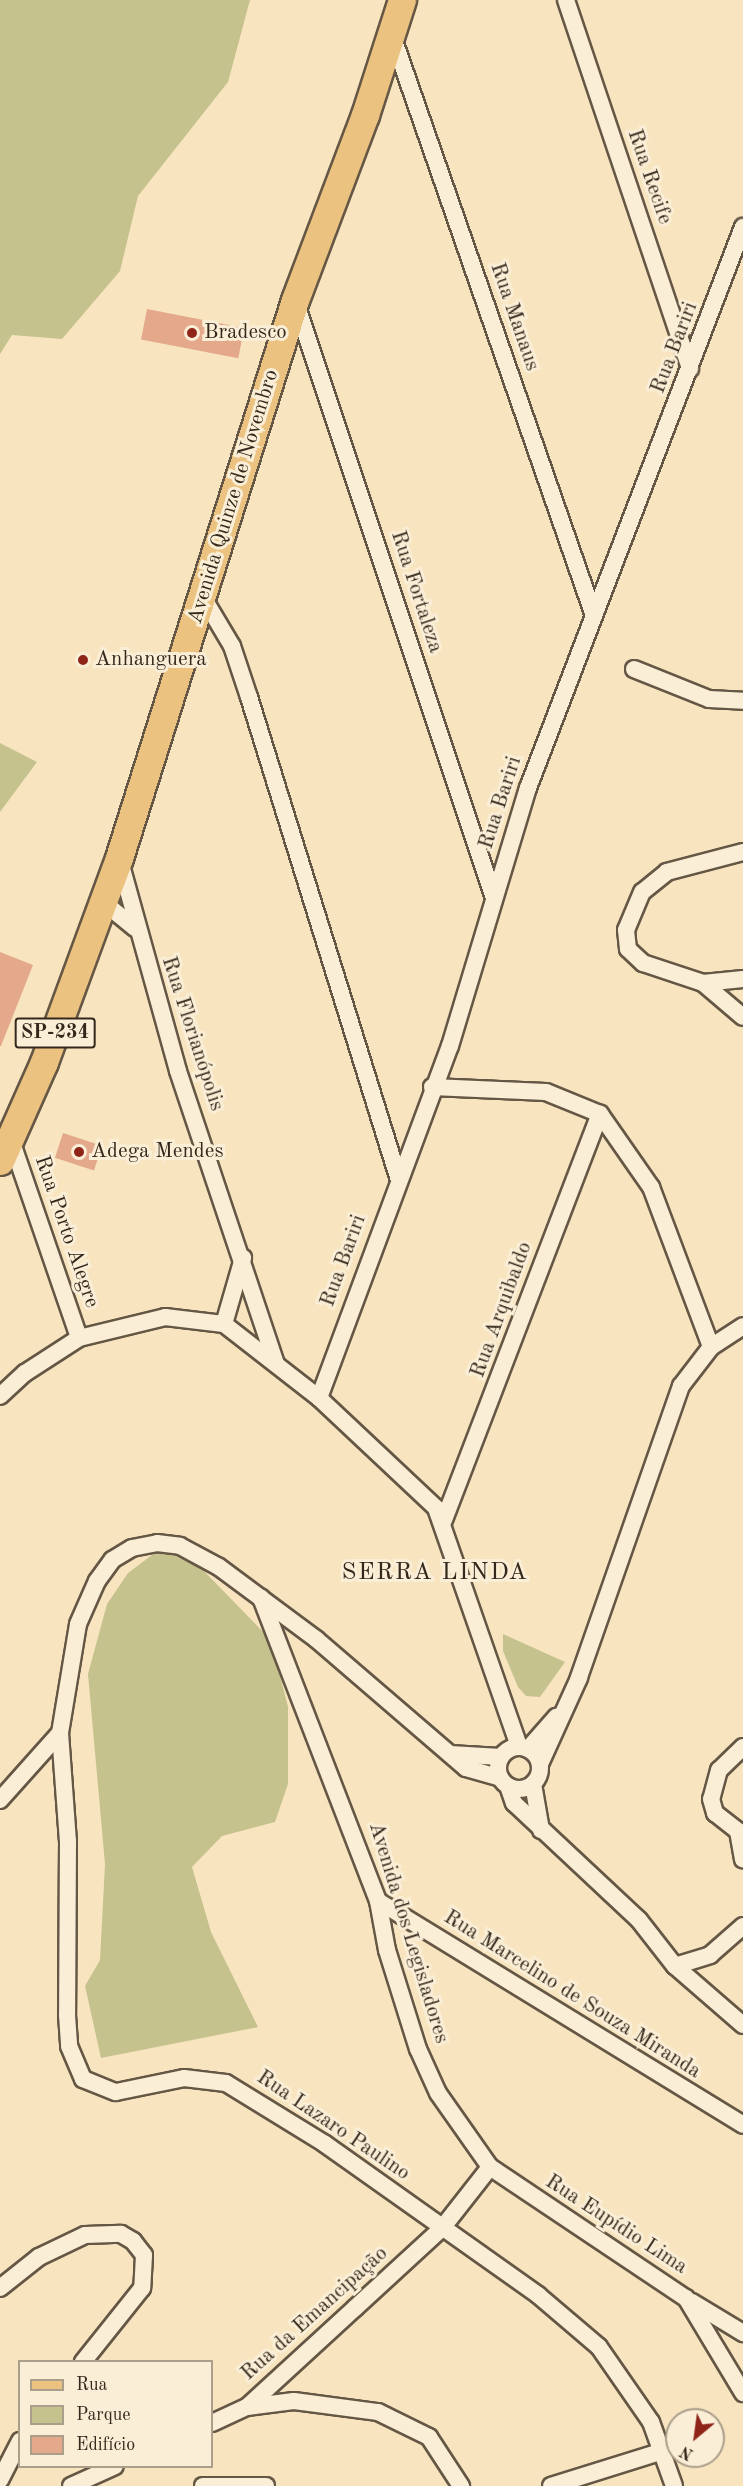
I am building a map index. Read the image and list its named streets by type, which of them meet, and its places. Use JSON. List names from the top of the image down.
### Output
{
  "streets": {
    "main road": ["Avenida Quinze de Novembro", "SP-234"],
    "street": [
      "Rua Recife",
      "Rua Manaus",
      "Rua Bariri",
      "Rua Fortaleza",
      "Rua Florianópolis",
      "Rua Porto Alegre",
      "Rua Arquibaldo",
      "Avenida dos Legisladores",
      "Rua Marcelino de Souza Miranda",
      "Rua Lazaro Paulino",
      "Rua Eupídio Lima",
      "Rua da Emancipação"
    ]
  },
  "crossings": [
    ["Rua Recife", "Rua Bariri"],
    ["Rua Manaus", "Rua Bariri"],
    ["Rua Manaus", "Avenida Quinze de Novembro"],
    ["Rua Bariri", "Rua Fortaleza"],
    ["Avenida Quinze de Novembro", "Rua Fortaleza"],
    ["Avenida Quinze de Novembro", "Rua Florianópolis"],
    ["Avenida Quinze de Novembro", "Rua Porto Alegre"],
    ["Avenida dos Legisladores", "Rua Marcelino de Souza Miranda"],
    ["Avenida dos Legisladores", "Rua Lazaro Paulino"],
    ["Avenida dos Legisladores", "Rua Eupídio Lima"],
    ["Rua Lazaro Paulino", "Rua da Emancipação"]
  ],
  "districts": ["SERRA LINDA"],
  "places": ["Bradesco", "Anhanguera", "Adega Mendes"],
  "legend": ["Rua", "Parque", "Edifício"],
  "north": "bottom left"
}
